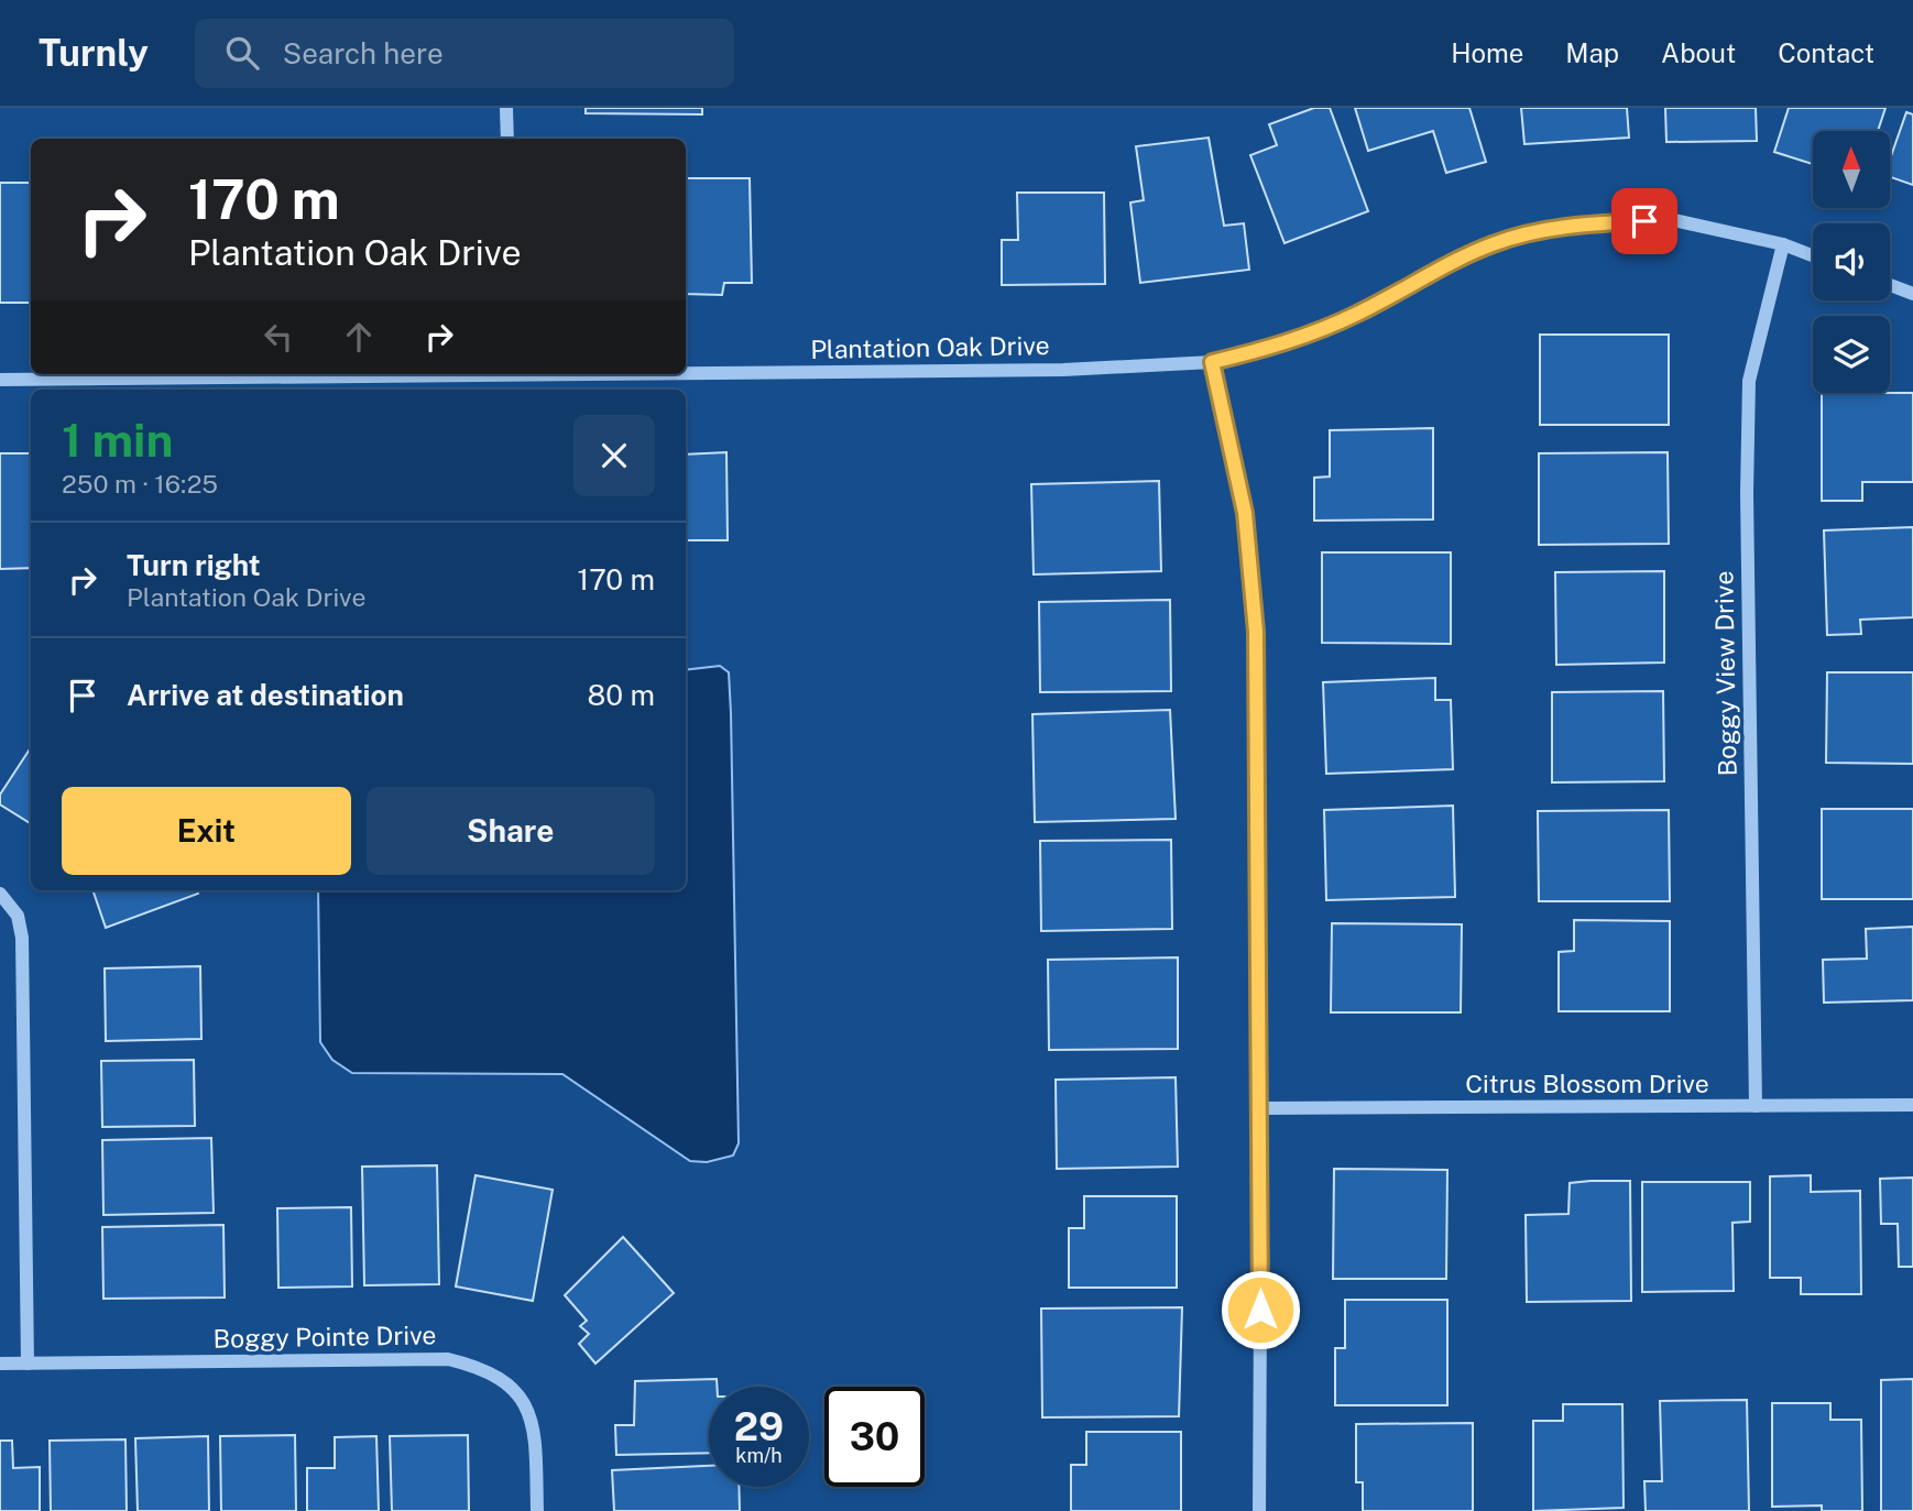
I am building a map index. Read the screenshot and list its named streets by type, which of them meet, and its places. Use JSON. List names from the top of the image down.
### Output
{
  "streets": {
    "street": [
      "Plantation Oak Drive",
      "Boggy View Drive",
      "Citrus Blossom Drive",
      "Boggy Pointe Drive"
    ]
  },
  "crossings": [
    ["Plantation Oak Drive", "Boggy View Drive"],
    ["Boggy View Drive", "Citrus Blossom Drive"]
  ],
  "north": "top",
  "page": {
    "header": "Turnly",
    "search": "Search here",
    "nav": [
      "Home",
      "Map",
      "About",
      "Contact"
    ],
    "turn": ["170 m", "Plantation Oak Drive"],
    "heading": ["1 min", "250 m · 16:25"],
    "list": [
      {
        "name": "Turn right",
        "note": "Plantation Oak Drive",
        "value": "170 m"
      },
      {
        "name": "Arrive at destination",
        "value": "80 m"
      }
    ],
    "buttons": ["Exit", "Share"],
    "speed": "29 km/h",
    "limit": "30"
  }
}
